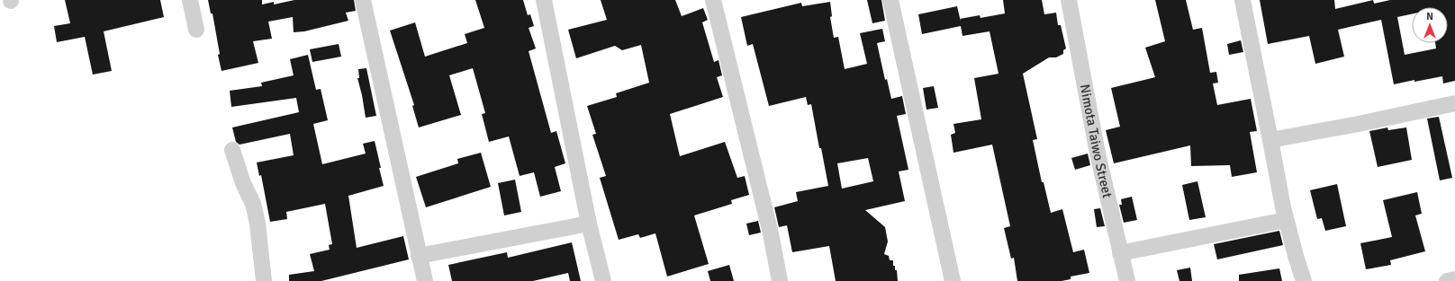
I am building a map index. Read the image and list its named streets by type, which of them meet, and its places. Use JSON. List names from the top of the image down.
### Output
{
  "streets": {
    "street": ["Nimota Taiwo Street"]
  },
  "north": "top"
}
